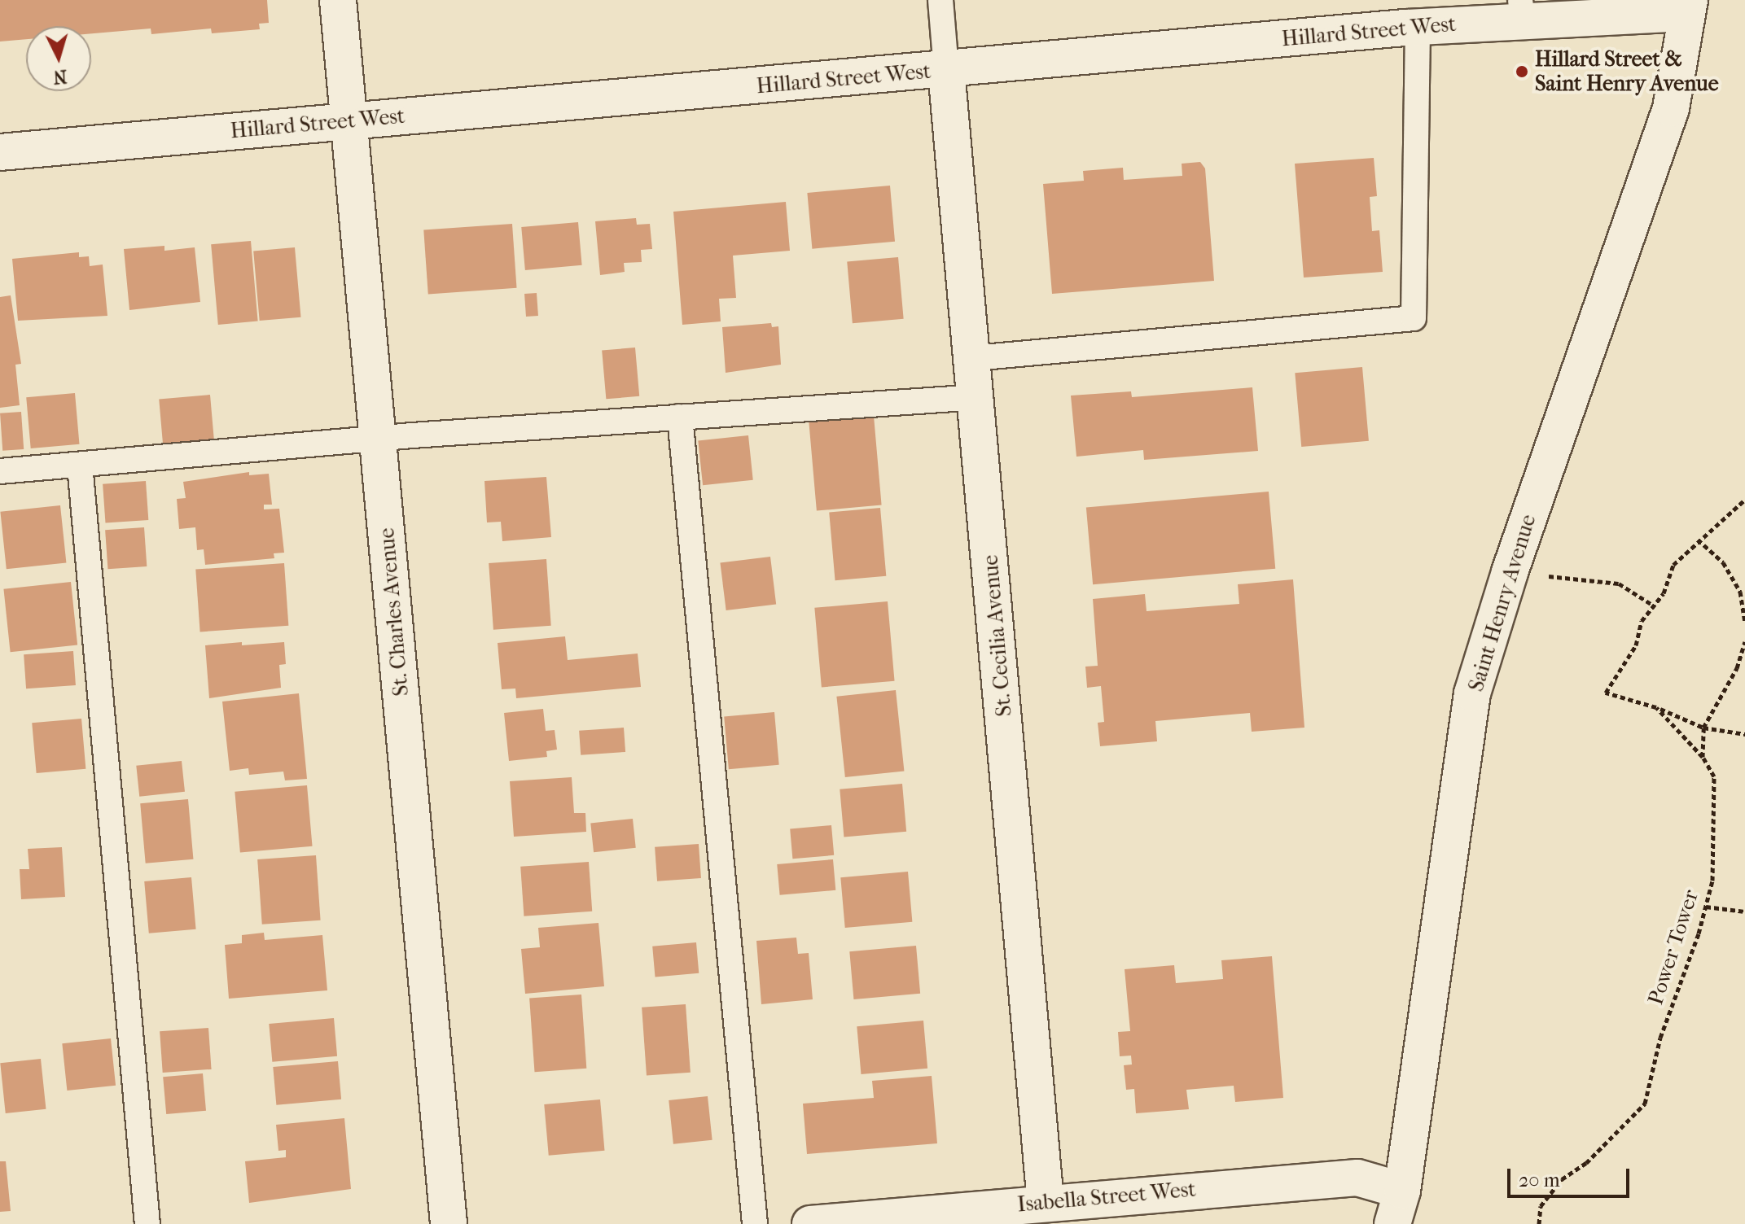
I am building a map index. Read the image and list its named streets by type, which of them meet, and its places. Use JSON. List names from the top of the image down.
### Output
{
  "streets": {
    "street": [
      "Hillard Street West",
      "Saint Henry Avenue",
      "St. Charles Avenue",
      "St. Cecilia Avenue",
      "Isabella Street West"
    ],
    "path": ["Power Tower"]
  },
  "crossings": [
    ["Hillard Street West", "Saint Henry Avenue"],
    ["Hillard Street West", "St. Charles Avenue"],
    ["Hillard Street West", "St. Cecilia Avenue"],
    ["Saint Henry Avenue", "Isabella Street West"],
    ["St. Cecilia Avenue", "Isabella Street West"]
  ],
  "places": ["Hillard Street & Saint Henry Avenue"],
  "scale_bar": "20 m",
  "north": "bottom"
}
